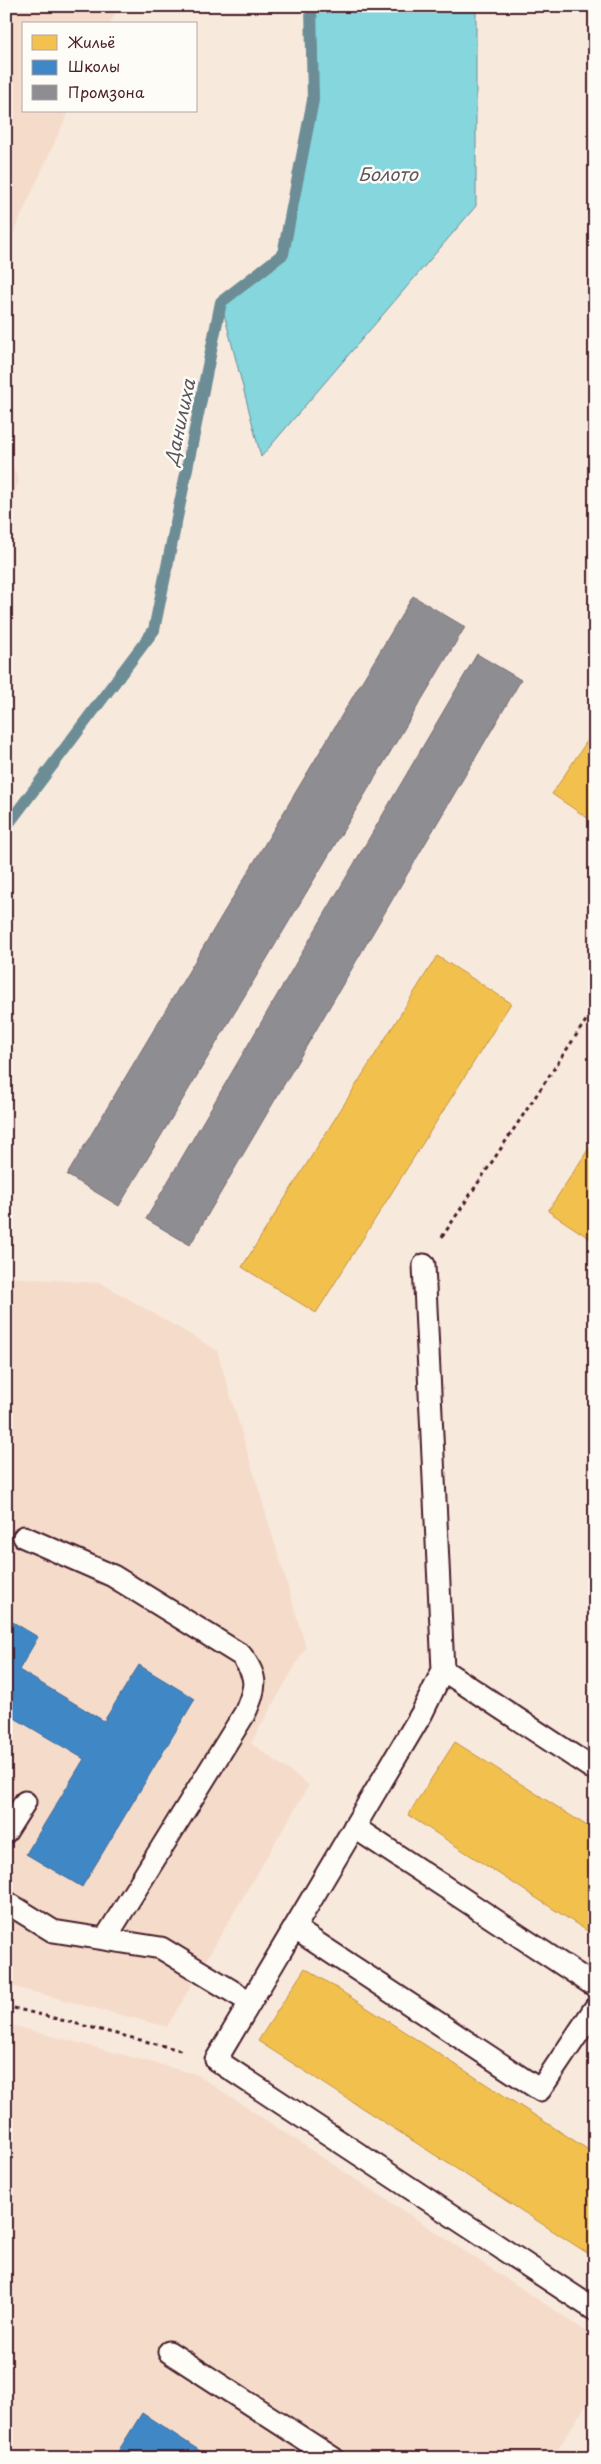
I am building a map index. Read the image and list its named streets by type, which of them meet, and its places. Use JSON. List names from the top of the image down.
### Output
{
  "water": ["Болото", "Данилиха"],
  "legend": ["Жильё", "Школы", "Промзона"]
}
